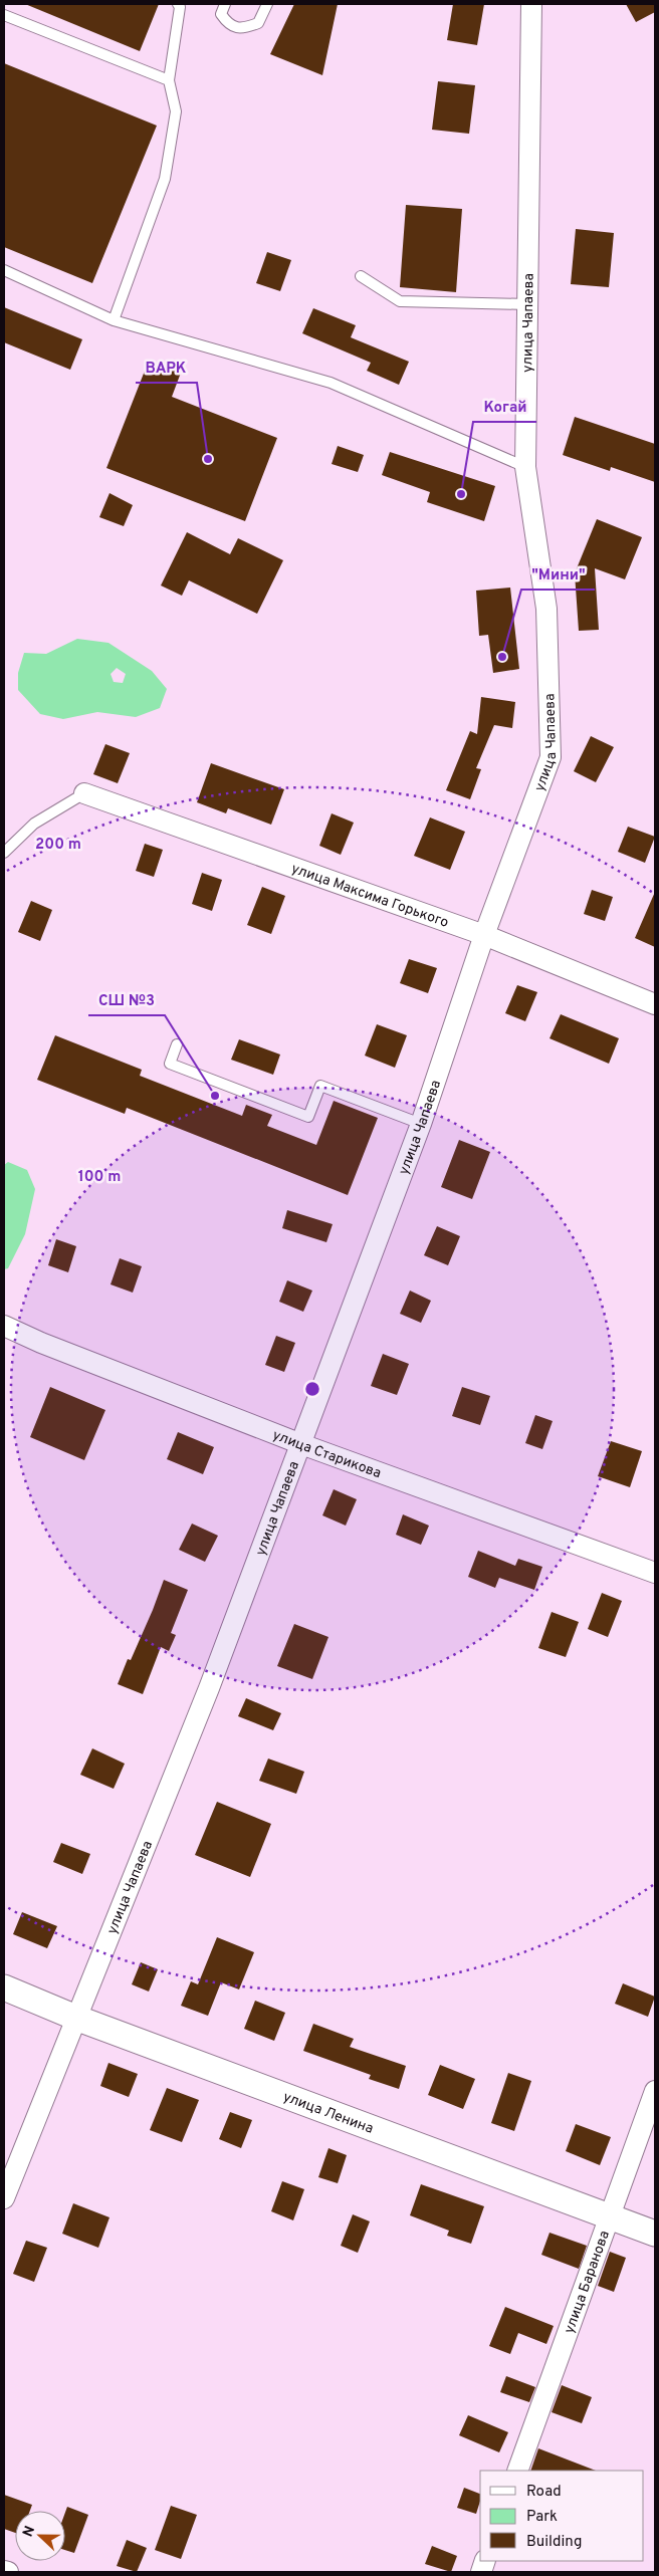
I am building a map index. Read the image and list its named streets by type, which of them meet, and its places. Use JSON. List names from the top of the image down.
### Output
{
  "streets": {
    "street": [
      "улица Чапаева",
      "улица Максима Горького",
      "улица Старикова",
      "улица Ленина",
      "улица Баранова"
    ]
  },
  "crossings": [
    ["улица Чапаева", "улица Максима Горького"],
    ["улица Чапаева", "улица Старикова"],
    ["улица Чапаева", "улица Ленина"],
    ["улица Ленина", "улица Баранова"]
  ],
  "places": [
    "ВАРК",
    "Когай",
    "\"Мини\"",
    "СШ №3"
  ],
  "legend": ["Road", "Park", "Building"],
  "north": "left",
  "rings": ["200 m", "100 m"]
}
